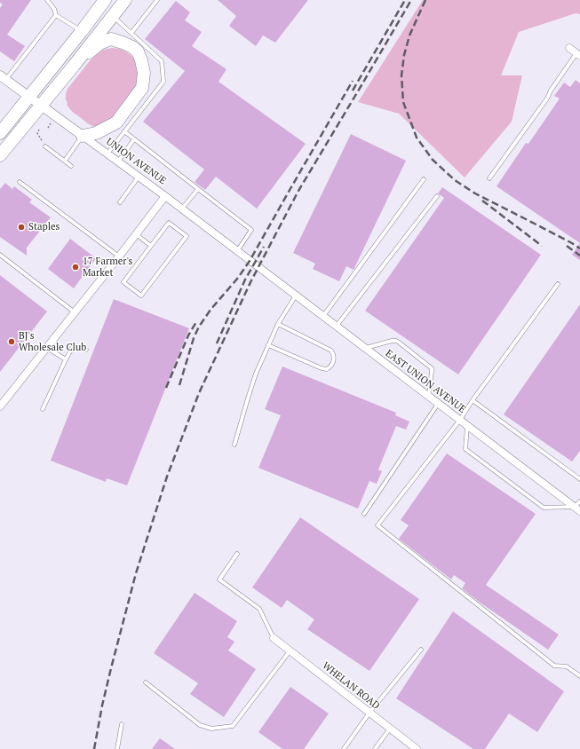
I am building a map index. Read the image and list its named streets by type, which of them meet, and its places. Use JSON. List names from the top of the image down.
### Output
{
  "streets": {
    "street": ["UNION AVENUE", "EAST UNION AVENUE", "WHELAN ROAD"]
  },
  "crossings": [
    ["UNION AVENUE", "EAST UNION AVENUE"]
  ],
  "places": ["Staples", "17 Farmer's Market", "BJ's Wholesale Club"]
}
